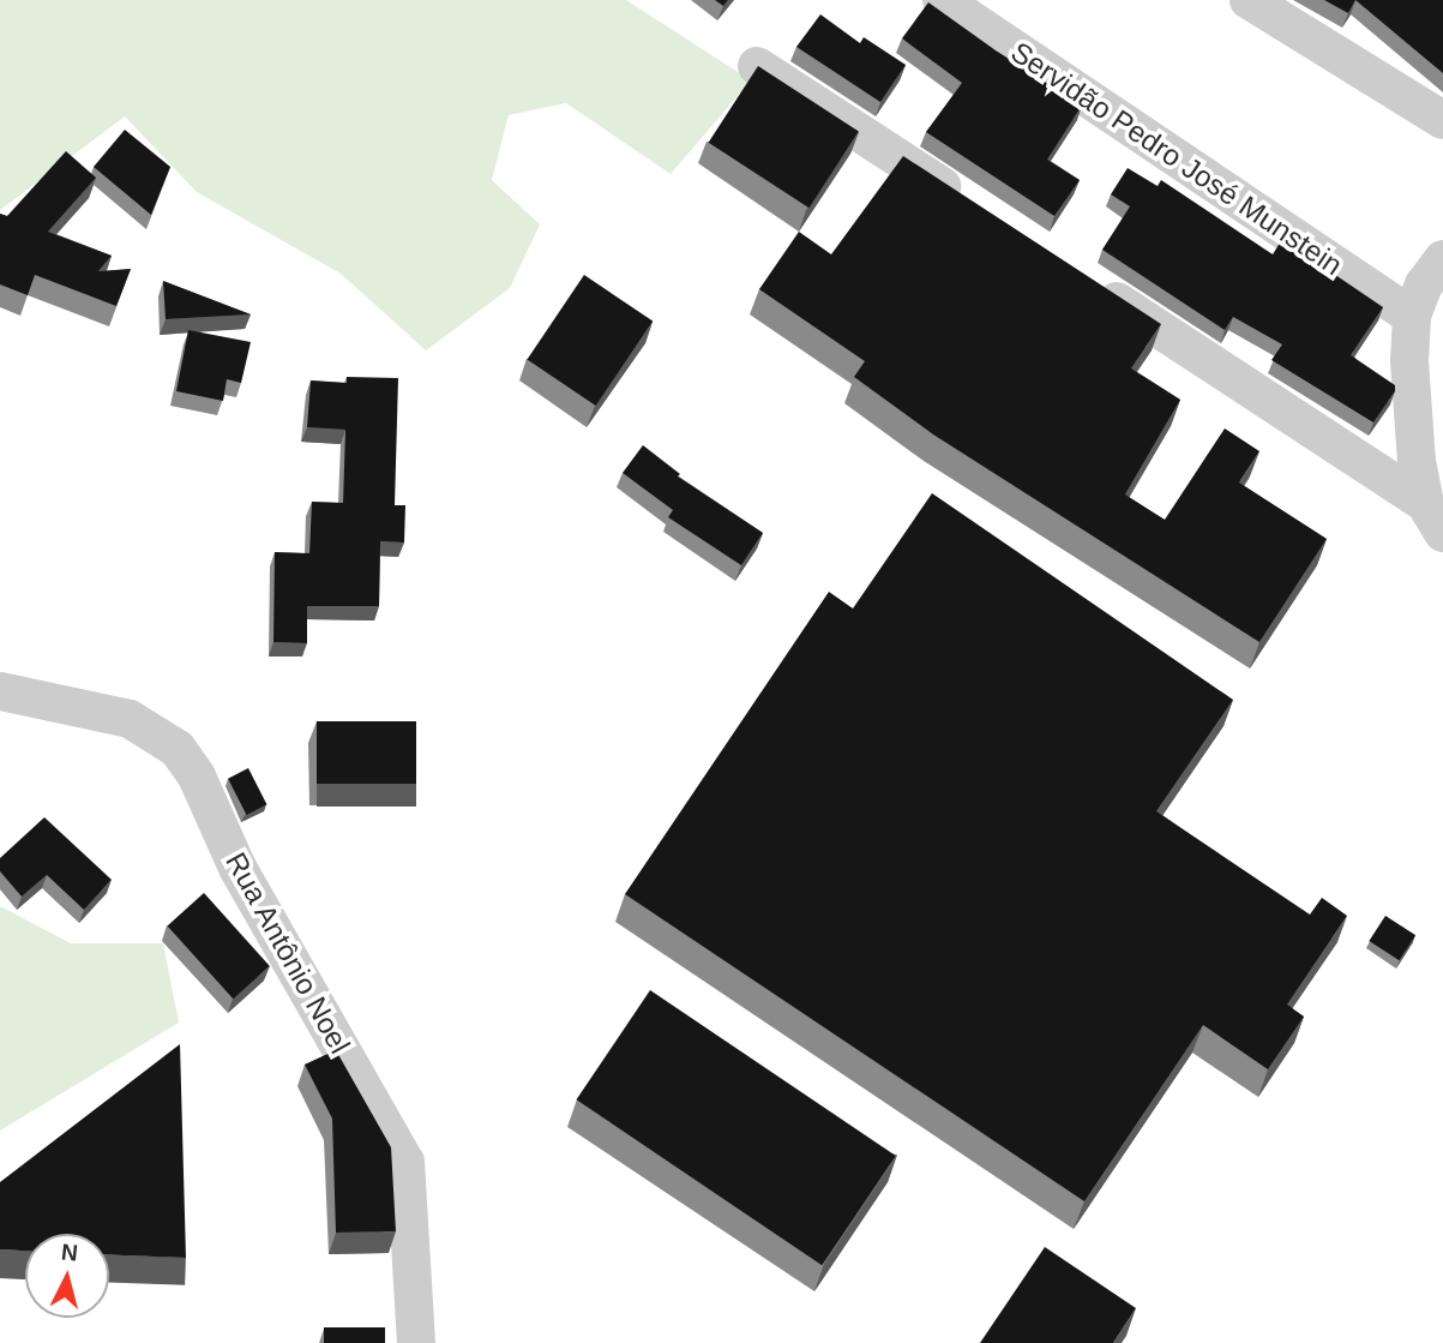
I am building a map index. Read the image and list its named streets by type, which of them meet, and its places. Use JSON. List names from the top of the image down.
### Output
{
  "streets": {
    "street": ["Servidão Pedro José Munstein", "Rua Antônio Noel"]
  },
  "north": "top"
}
